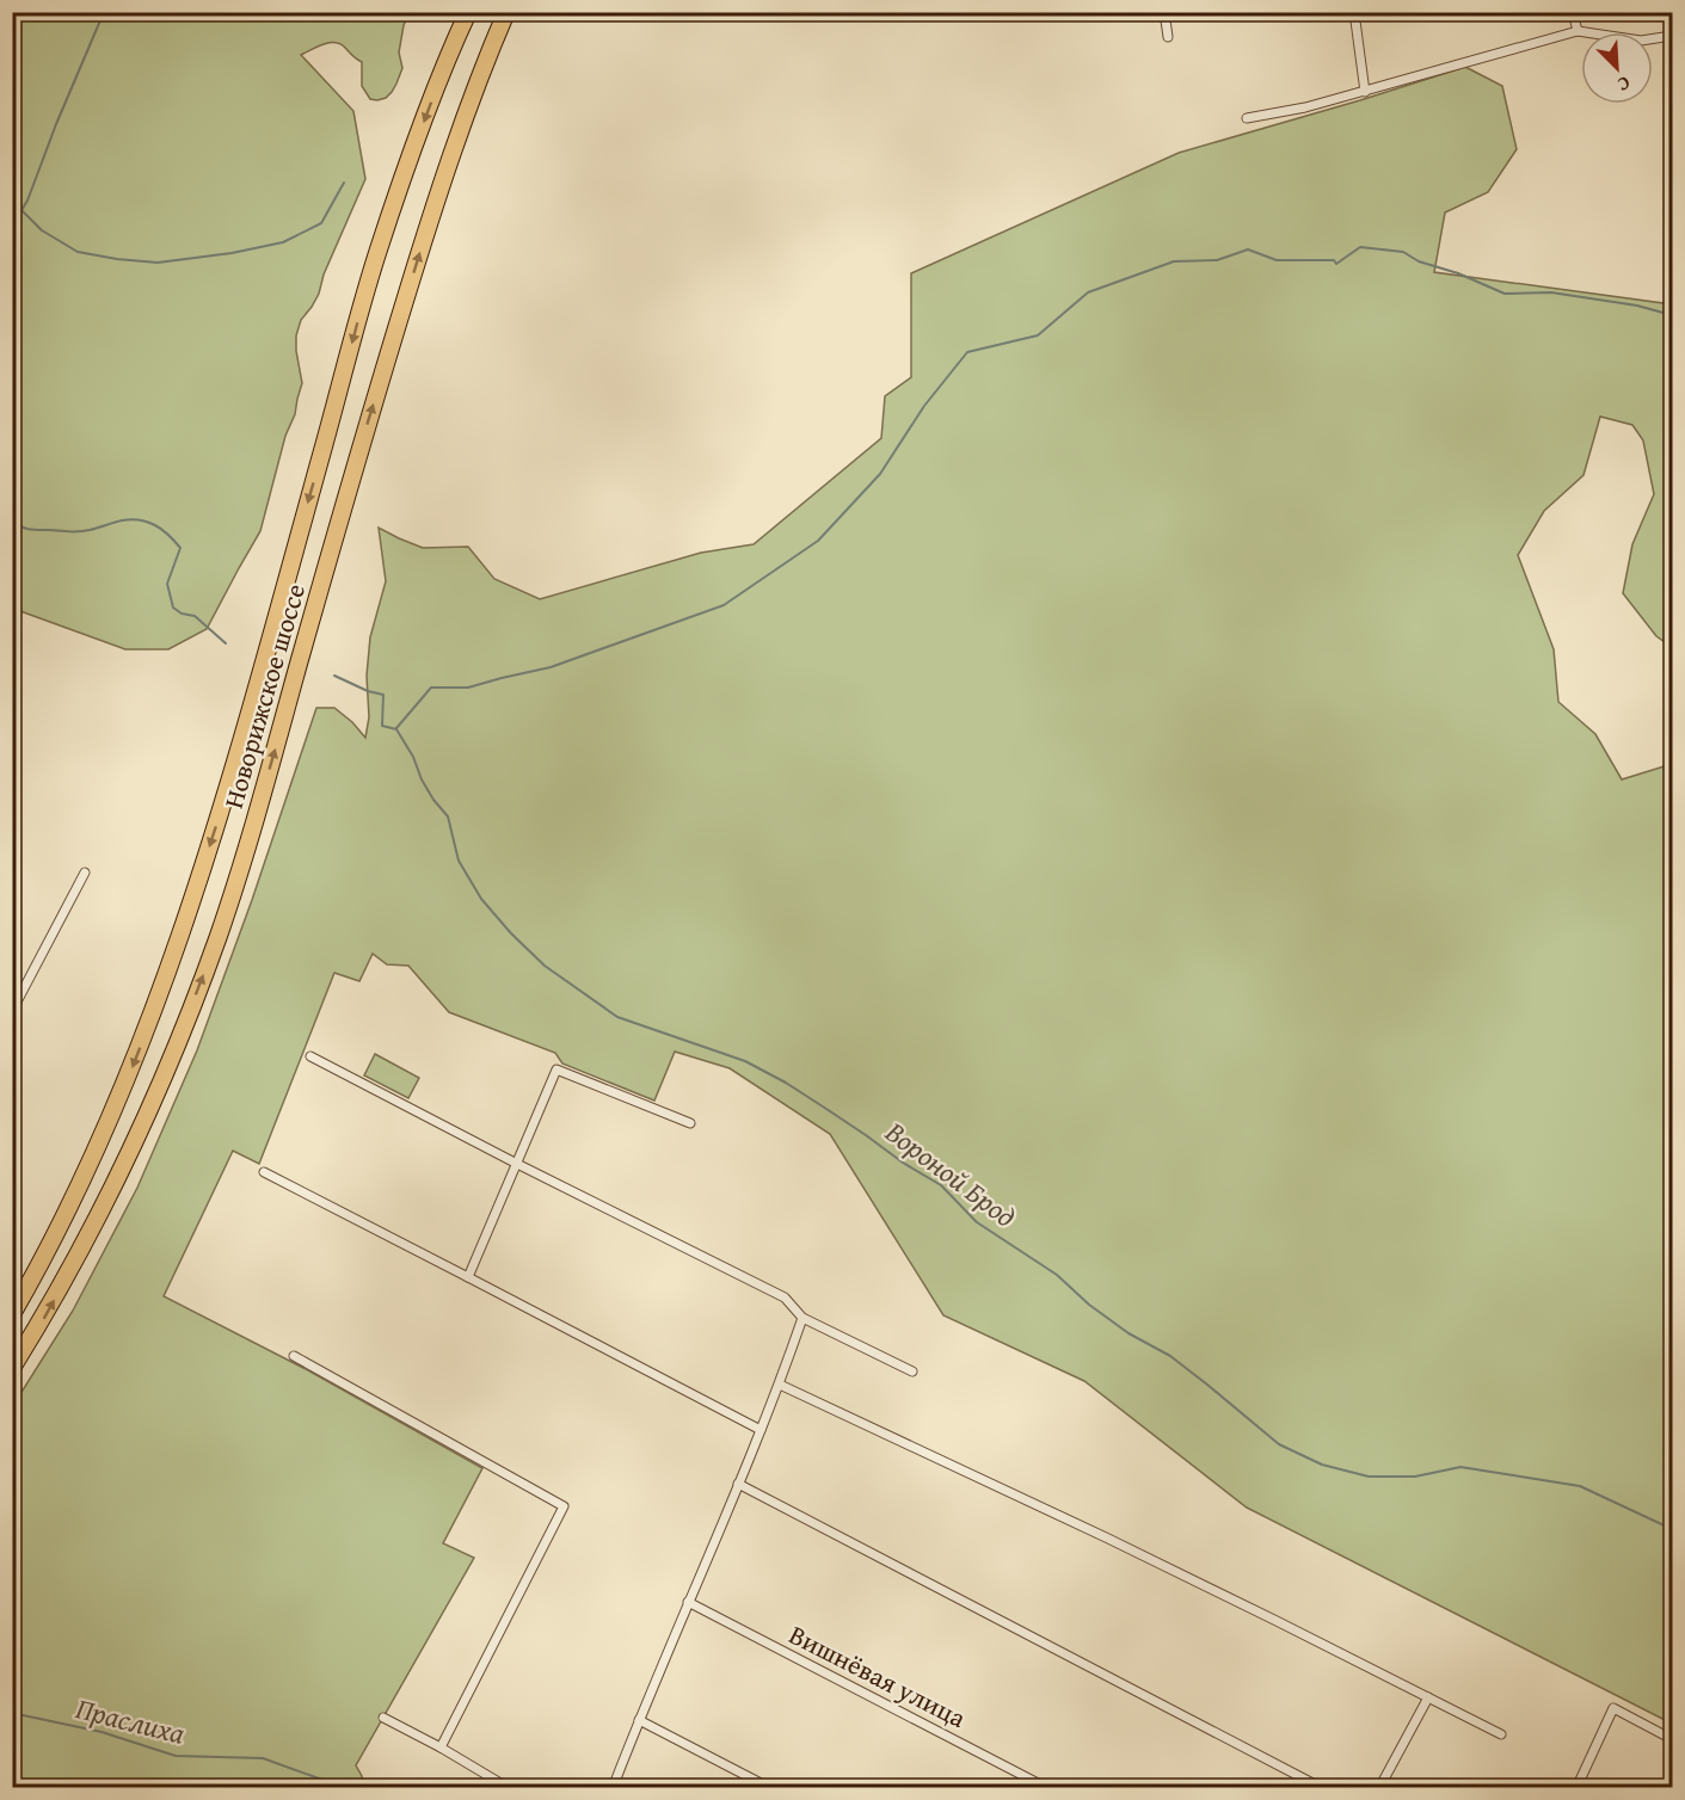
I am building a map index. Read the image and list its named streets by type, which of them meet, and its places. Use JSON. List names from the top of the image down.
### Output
{
  "streets": {
    "highway": ["Новорижское шоссе"],
    "street": ["Вишнёвая улица"]
  },
  "water": ["Вороной Брод", "Праслиха"],
  "north": "bottom right"
}
